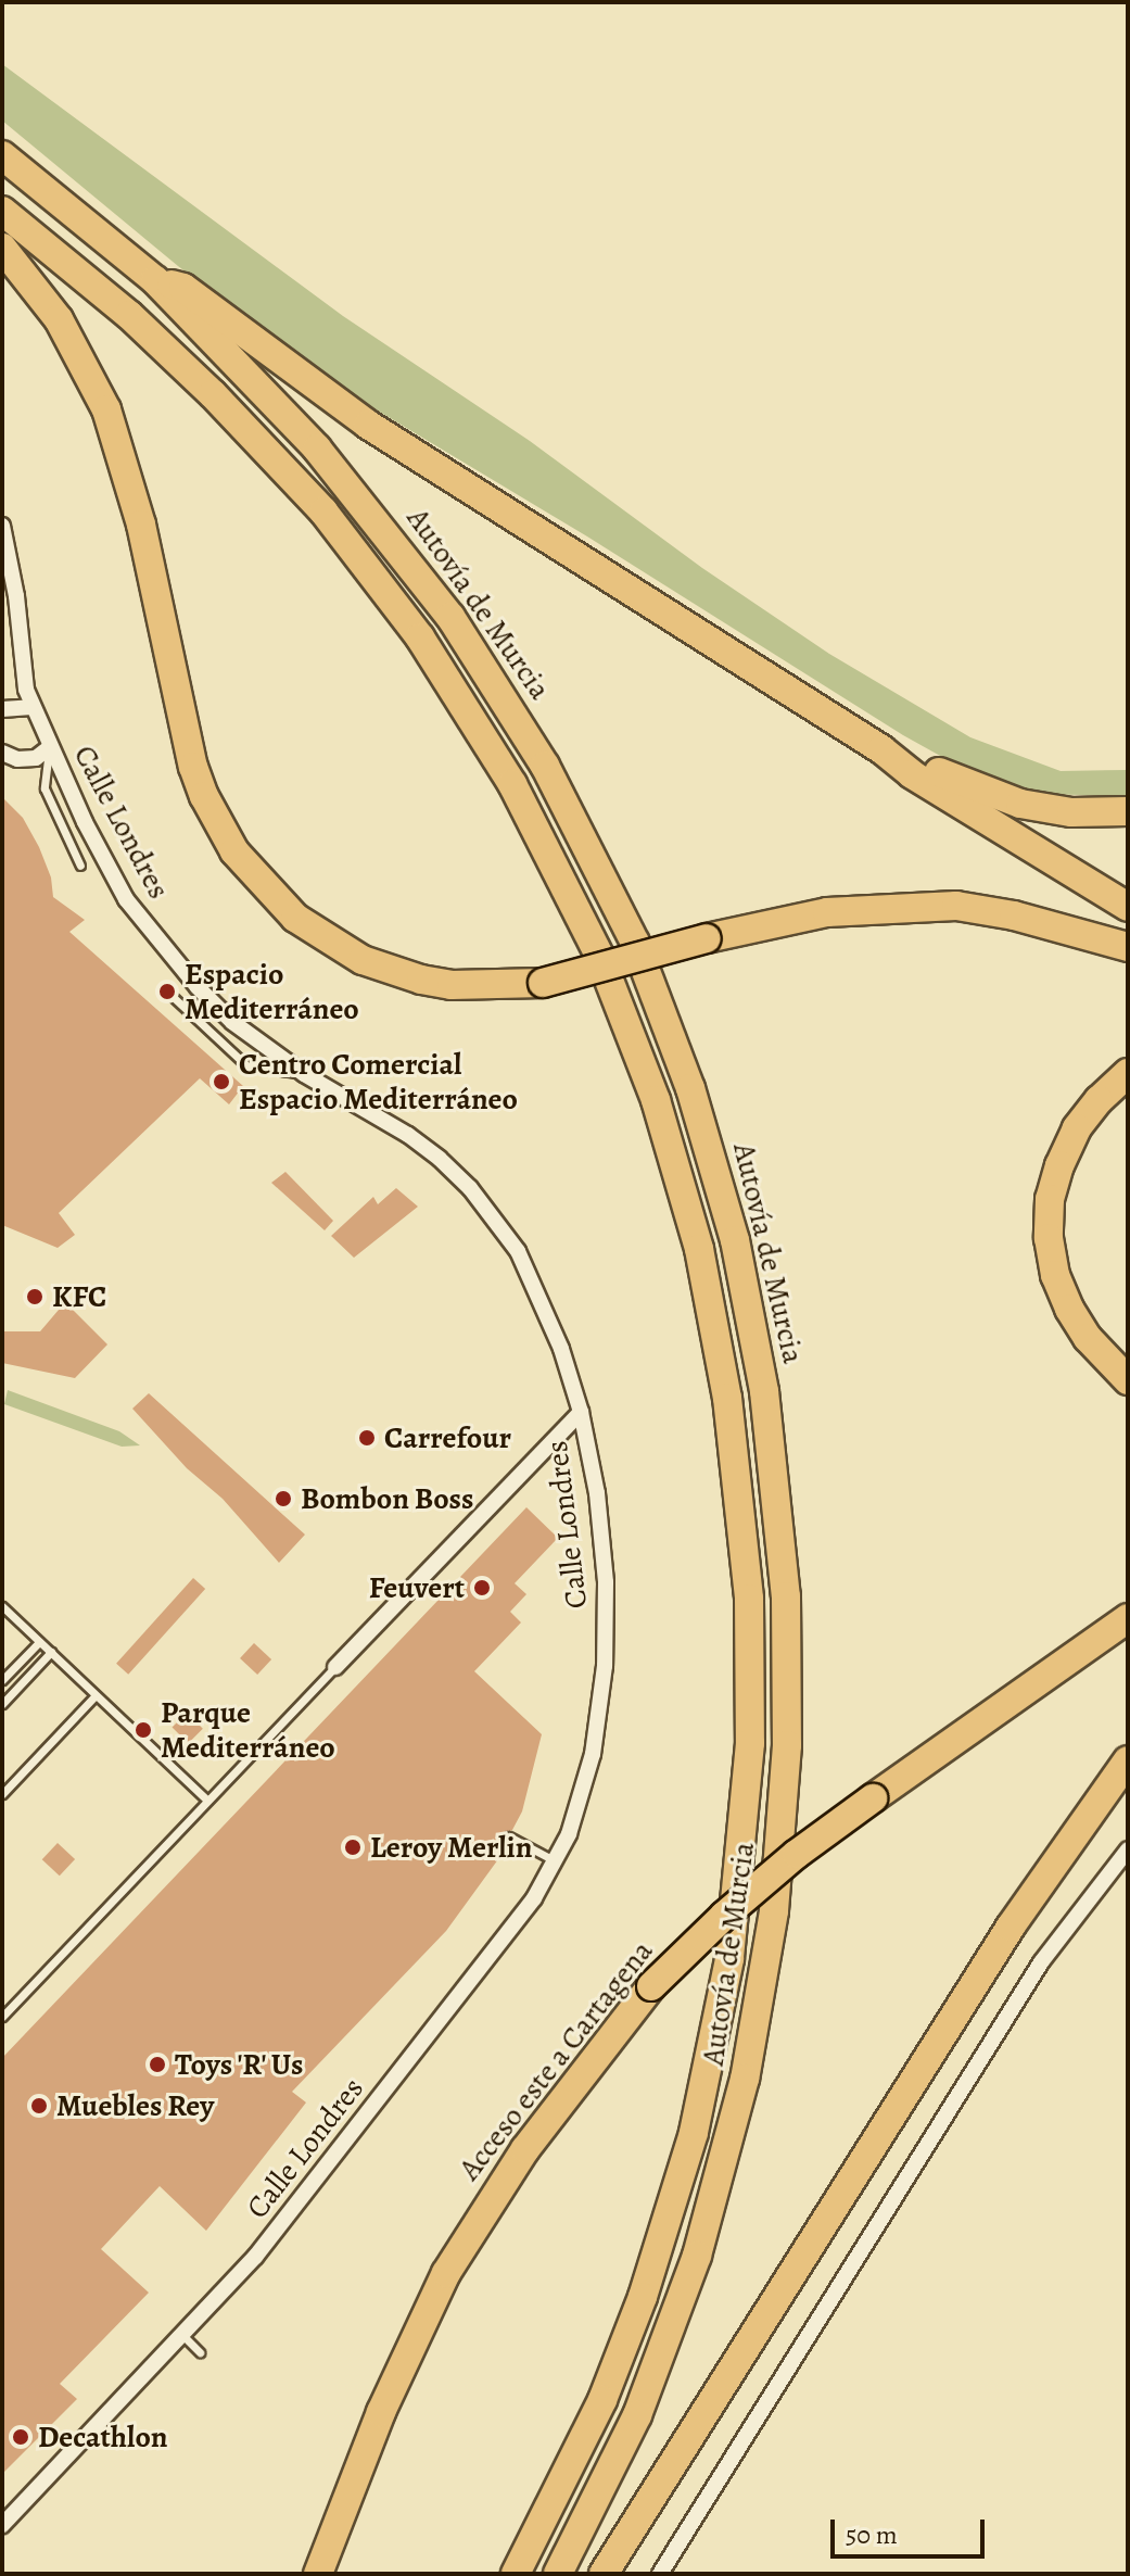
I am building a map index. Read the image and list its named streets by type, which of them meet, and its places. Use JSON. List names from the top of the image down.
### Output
{
  "streets": {
    "highway": ["Autovía de Murcia", "Acceso este a Cartagena"],
    "street": ["Calle Londres"]
  },
  "places": [
    "Espacio Mediterráneo",
    "Centro Comercial Espacio Mediterráneo",
    "KFC",
    "Carrefour",
    "Bombon Boss",
    "Feuvert",
    "Parque Mediterráneo",
    "Leroy Merlin",
    "Toys 'R' Us",
    "Muebles Rey",
    "Decathlon"
  ],
  "scale_bar": "50 m"
}
